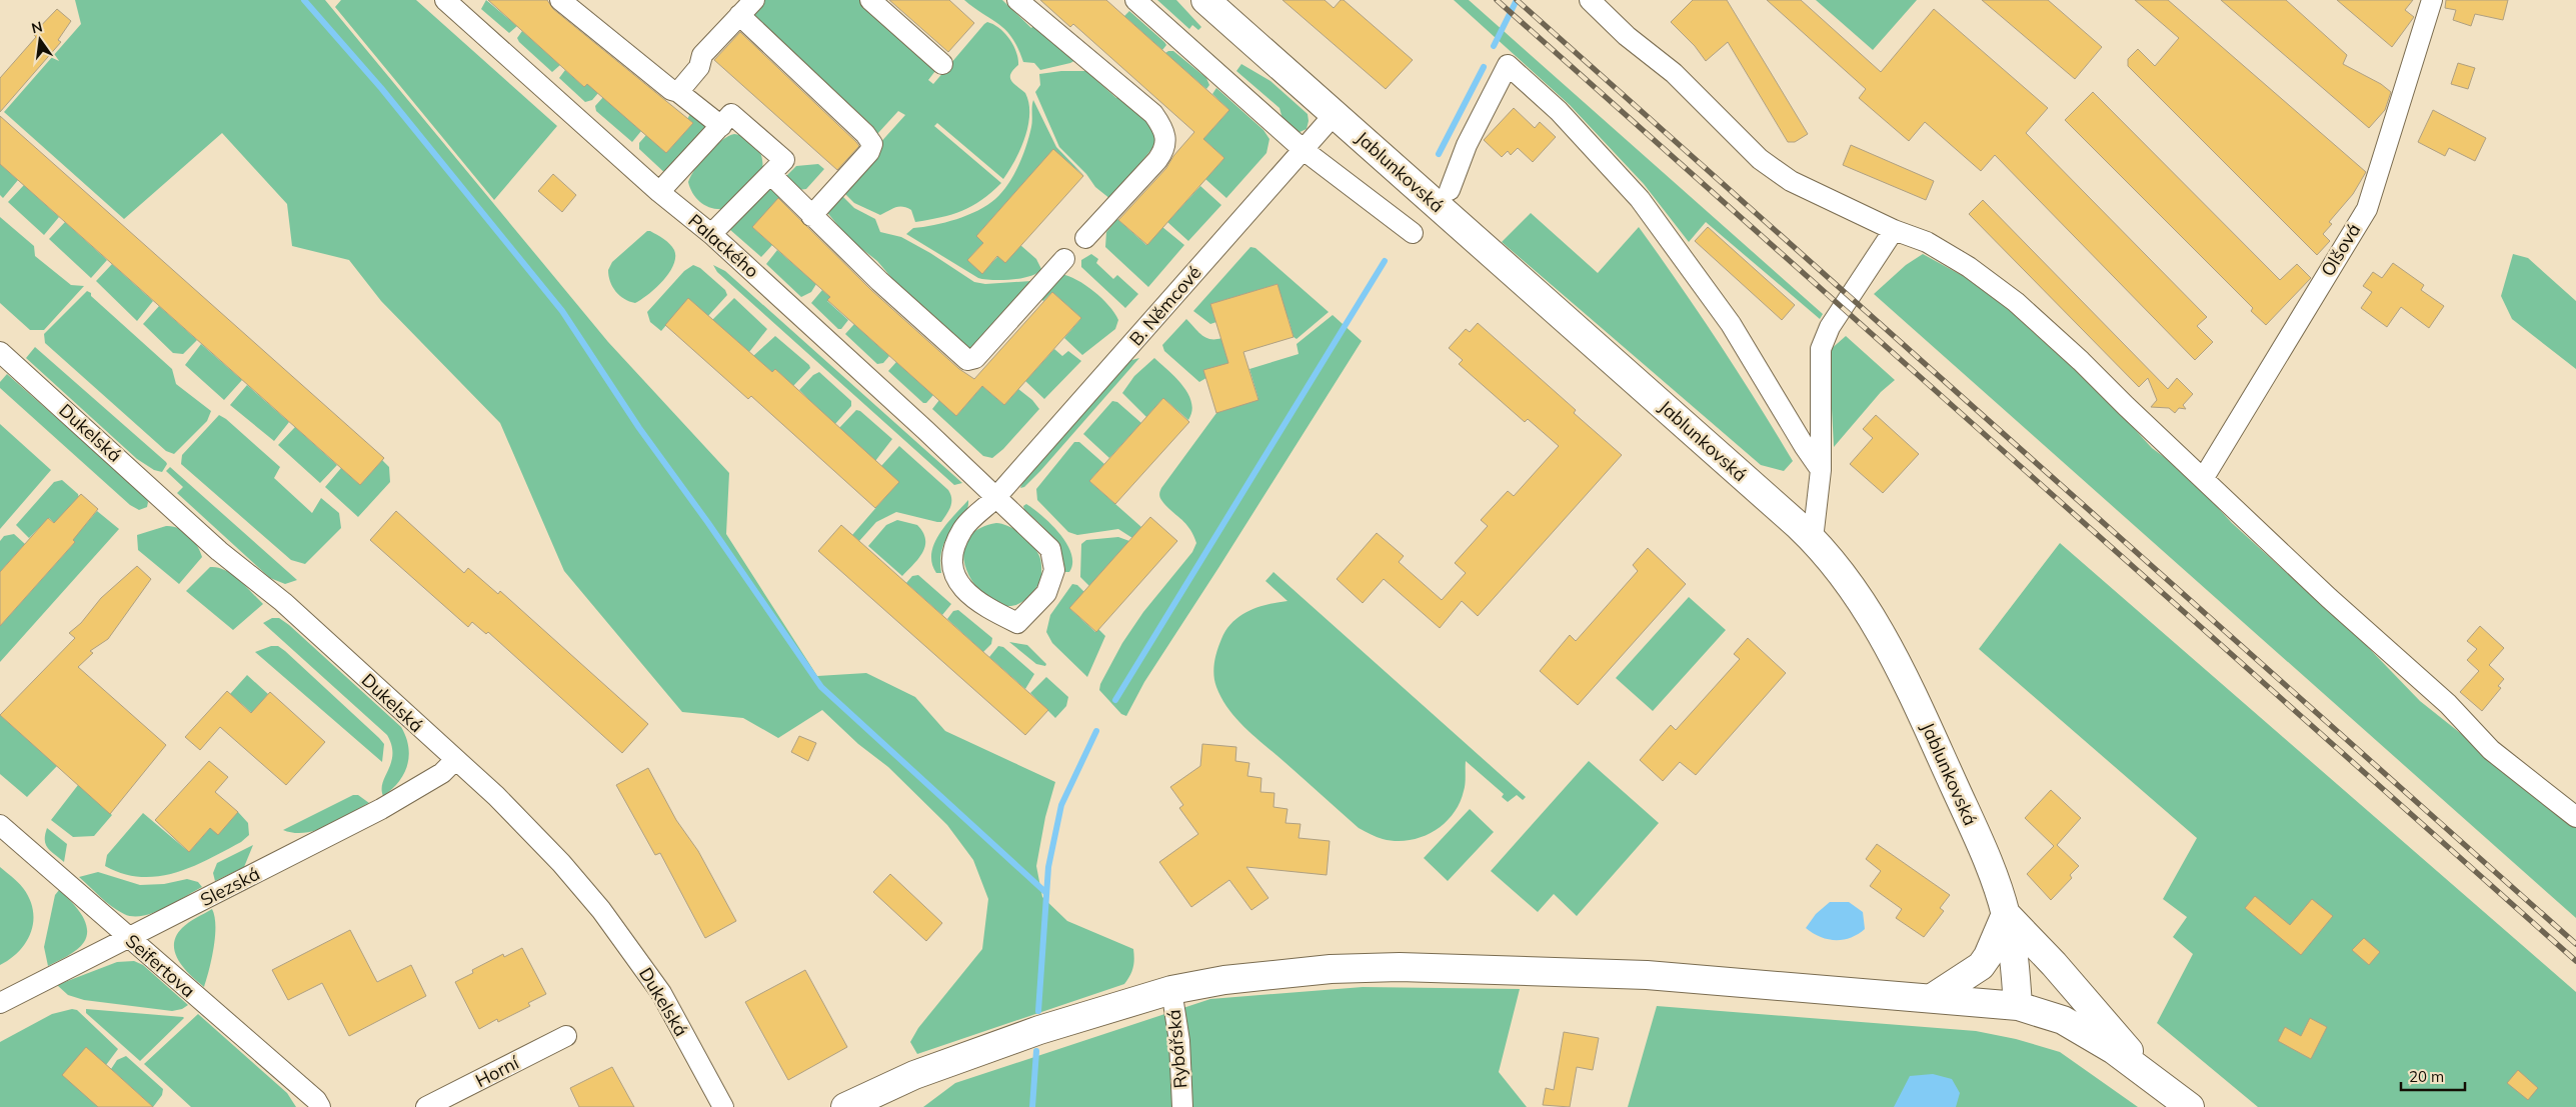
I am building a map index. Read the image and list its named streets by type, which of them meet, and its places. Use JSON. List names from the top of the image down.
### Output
{
  "streets": {
    "main road": ["Jablunkovská"],
    "street": [
      "Palackého",
      "Olšová",
      "B. Němcové",
      "Dukelská",
      "Slezská",
      "Seifertova",
      "Rybářská",
      "Horní"
    ]
  },
  "crossings": [
    ["Jablunkovská", "B. Němcové"],
    ["Palackého", "B. Němcové"],
    ["Dukelská", "Slezská"],
    ["Slezská", "Seifertova"]
  ],
  "scale_bar": "20 m",
  "north": "top"
}
